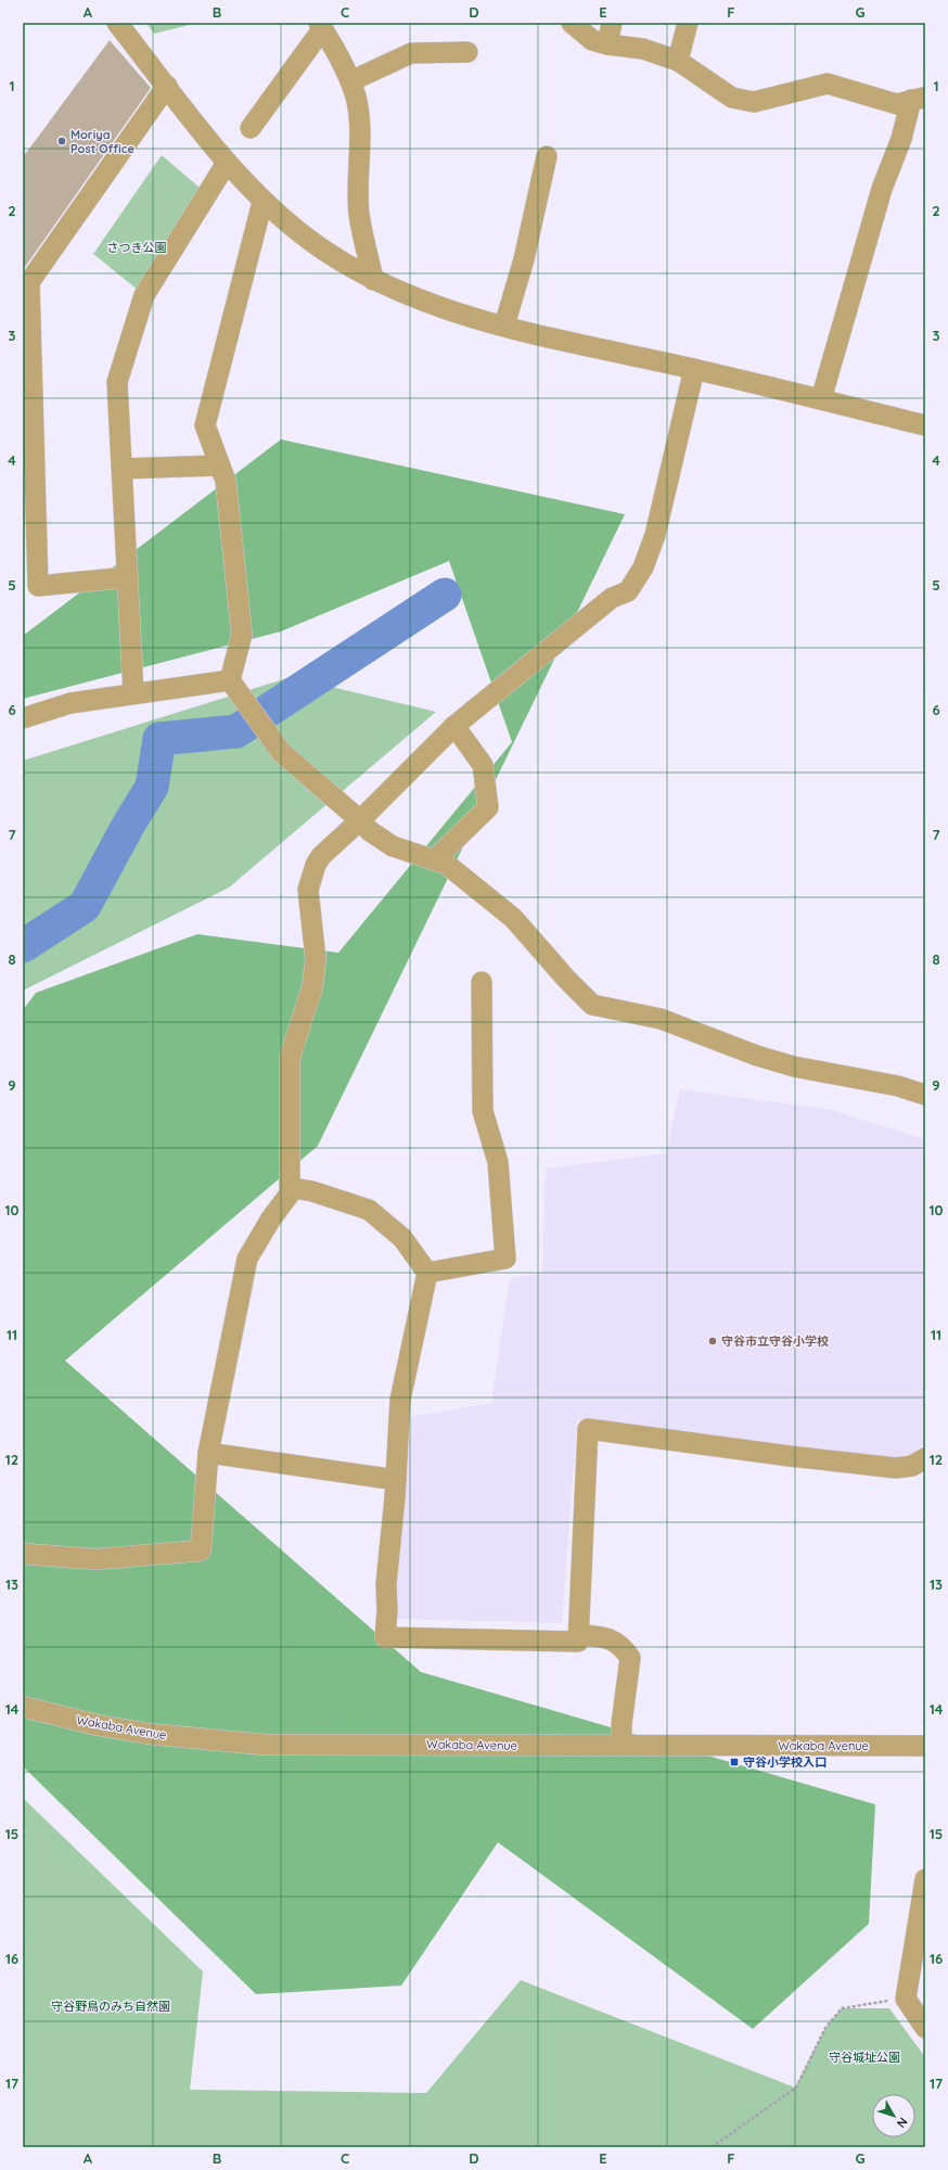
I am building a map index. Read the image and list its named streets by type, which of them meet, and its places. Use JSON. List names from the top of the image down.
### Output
{
  "streets": {
    "street": ["Wakaba Avenue"]
  },
  "parks": ["さつき公園", "守谷野鳥のみち自然園", "守谷城址公園"],
  "places": {
    "other": ["Moriya Post Office", "守谷市立守谷小学校"],
    "transit": ["守谷小学校入口"]
  },
  "north": "bottom right",
  "grid": {
    "columns": [
      "A",
      "B",
      "C",
      "D",
      "E",
      "F",
      "G"
    ],
    "rows": [
      "1",
      "2",
      "3",
      "4",
      "5",
      "6",
      "7",
      "8",
      "9",
      "10",
      "11",
      "12",
      "13",
      "14",
      "15",
      "16",
      "17"
    ]
  }
}
